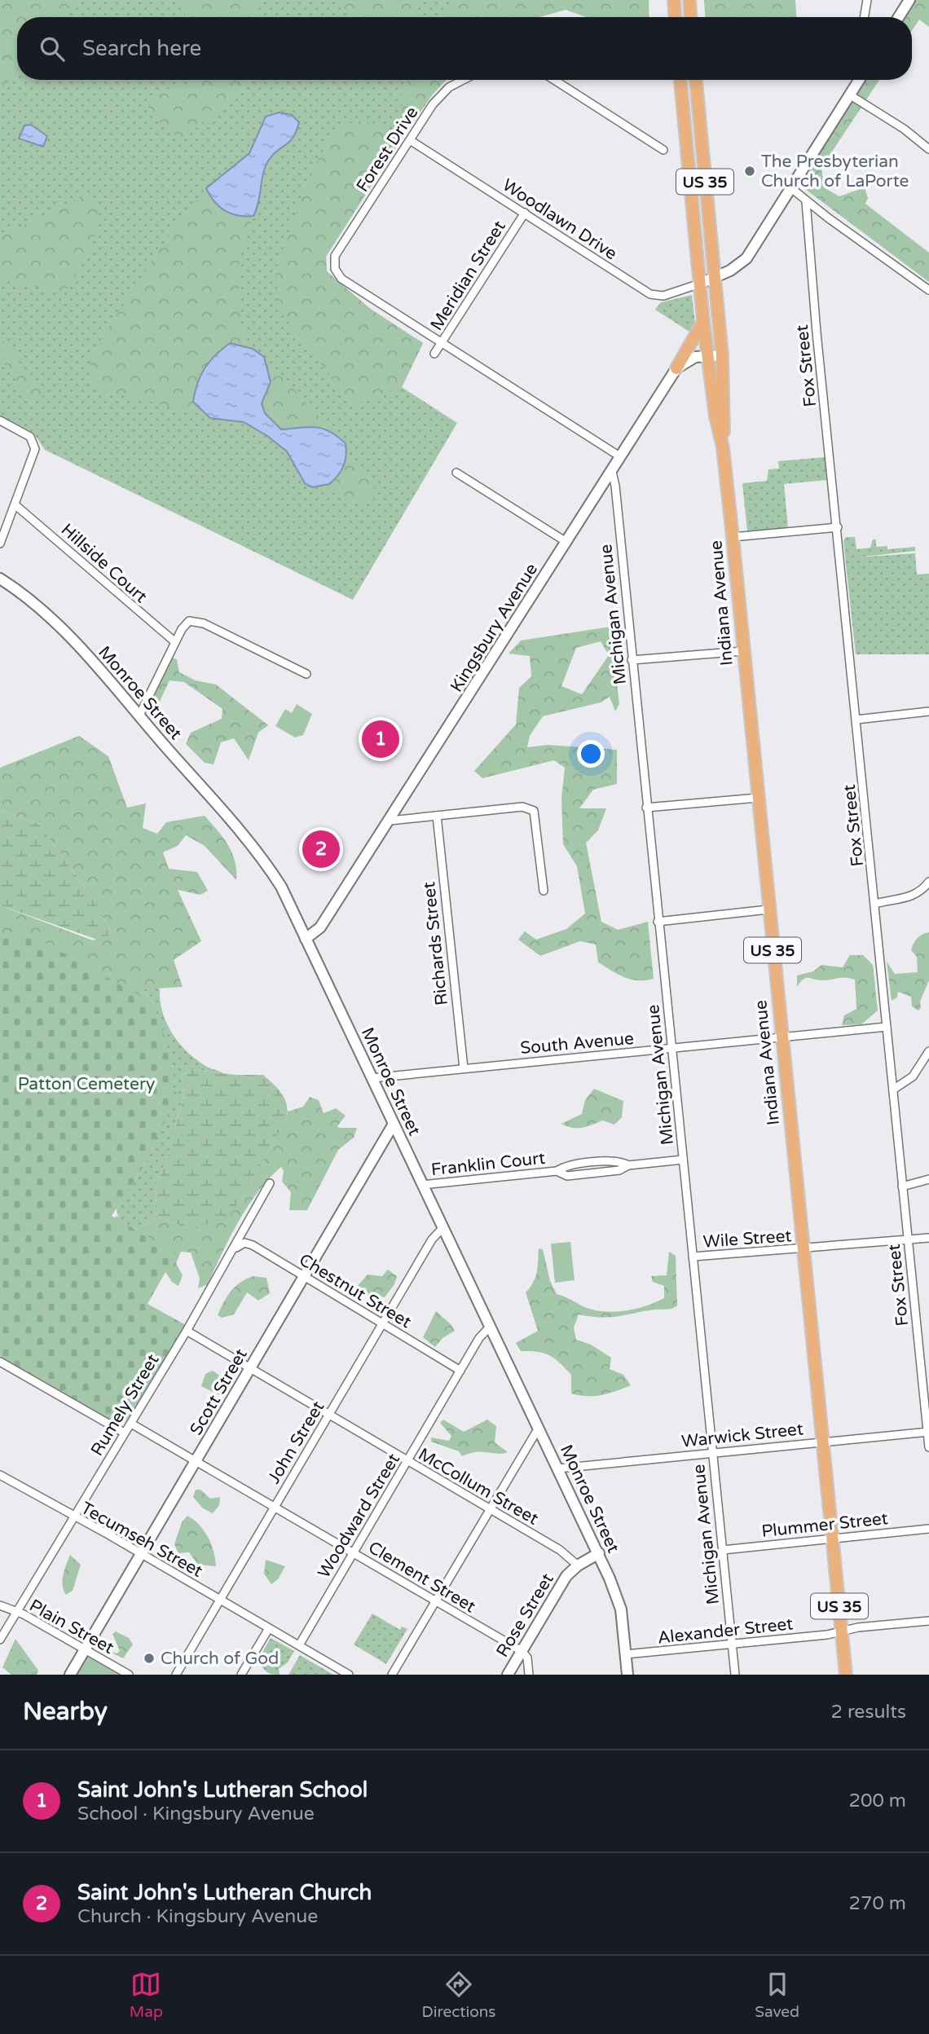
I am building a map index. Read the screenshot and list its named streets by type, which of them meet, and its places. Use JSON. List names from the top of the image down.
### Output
{
  "streets": {
    "main road": ["US 35", "Indiana Avenue"],
    "street": [
      "Forest Drive",
      "Woodlawn Drive",
      "Meridian Street",
      "Fox Street",
      "Hillside Court",
      "Michigan Avenue",
      "Kingsbury Avenue",
      "Monroe Street",
      "Richards Street",
      "South Avenue",
      "Franklin Court",
      "Wile Street",
      "Chestnut Street",
      "Scott Street",
      "Rumely Street",
      "Warwick Street",
      "John Street",
      "McCollum Street",
      "Woodward Street",
      "Plummer Street",
      "Tecumseh Street",
      "Clement Street",
      "Rose Street",
      "Plain Street",
      "Alexander Street"
    ]
  },
  "crossings": [
    ["Forest Drive", "Woodlawn Drive"],
    ["Forest Drive", "Meridian Street"],
    ["Woodlawn Drive", "Meridian Street"],
    ["Woodlawn Drive", "Indiana Avenue"],
    ["Fox Street", "South Avenue"],
    ["Fox Street", "Wile Street"],
    ["Fox Street", "Warwick Street"],
    ["Indiana Avenue", "South Avenue"],
    ["Indiana Avenue", "Wile Street"],
    ["Indiana Avenue", "Warwick Street"],
    ["Indiana Avenue", "Plummer Street"],
    ["Indiana Avenue", "Alexander Street"],
    ["Michigan Avenue", "Kingsbury Avenue"],
    ["Michigan Avenue", "South Avenue"],
    ["Michigan Avenue", "Franklin Court"],
    ["Michigan Avenue", "Wile Street"],
    ["Michigan Avenue", "Warwick Street"],
    ["Michigan Avenue", "Plummer Street"],
    ["Michigan Avenue", "Alexander Street"],
    ["Kingsbury Avenue", "Monroe Street"],
    ["Monroe Street", "South Avenue"],
    ["Monroe Street", "Franklin Court"],
    ["Monroe Street", "Scott Street"],
    ["Monroe Street", "Warwick Street"],
    ["Monroe Street", "John Street"],
    ["Monroe Street", "Woodward Street"],
    ["Monroe Street", "Rose Street"],
    ["Monroe Street", "Alexander Street"],
    ["Richards Street", "South Avenue"],
    ["Chestnut Street", "Scott Street"],
    ["Chestnut Street", "Rumely Street"],
    ["Chestnut Street", "John Street"],
    ["Chestnut Street", "Woodward Street"],
    ["Scott Street", "McCollum Street"],
    ["Scott Street", "Tecumseh Street"],
    ["Scott Street", "Clement Street"],
    ["Scott Street", "Plain Street"],
    ["Rumely Street", "McCollum Street"],
    ["Rumely Street", "Tecumseh Street"],
    ["Rumely Street", "Clement Street"],
    ["Rumely Street", "Plain Street"],
    ["John Street", "McCollum Street"],
    ["John Street", "Tecumseh Street"],
    ["John Street", "Clement Street"],
    ["McCollum Street", "Woodward Street"],
    ["McCollum Street", "Rose Street"],
    ["Woodward Street", "Clement Street"],
    ["Clement Street", "Rose Street"]
  ],
  "parks": ["Patton Cemetery"],
  "places": ["The Presbyterian Church of LaPorte", "Church of God"],
  "page": {
    "search": "Search here",
    "pins": ["1", "2"],
    "heading": ["Nearby", "2 results"],
    "list": [
      {
        "mark": "1",
        "name": "Saint John's Lutheran School",
        "note": "School · Kingsbury Avenue",
        "value": "200 m"
      },
      {
        "mark": "2",
        "name": "Saint John's Lutheran Church",
        "note": "Church · Kingsbury Avenue",
        "value": "270 m"
      }
    ],
    "nav": ["Map", "Directions", "Saved"]
  }
}
